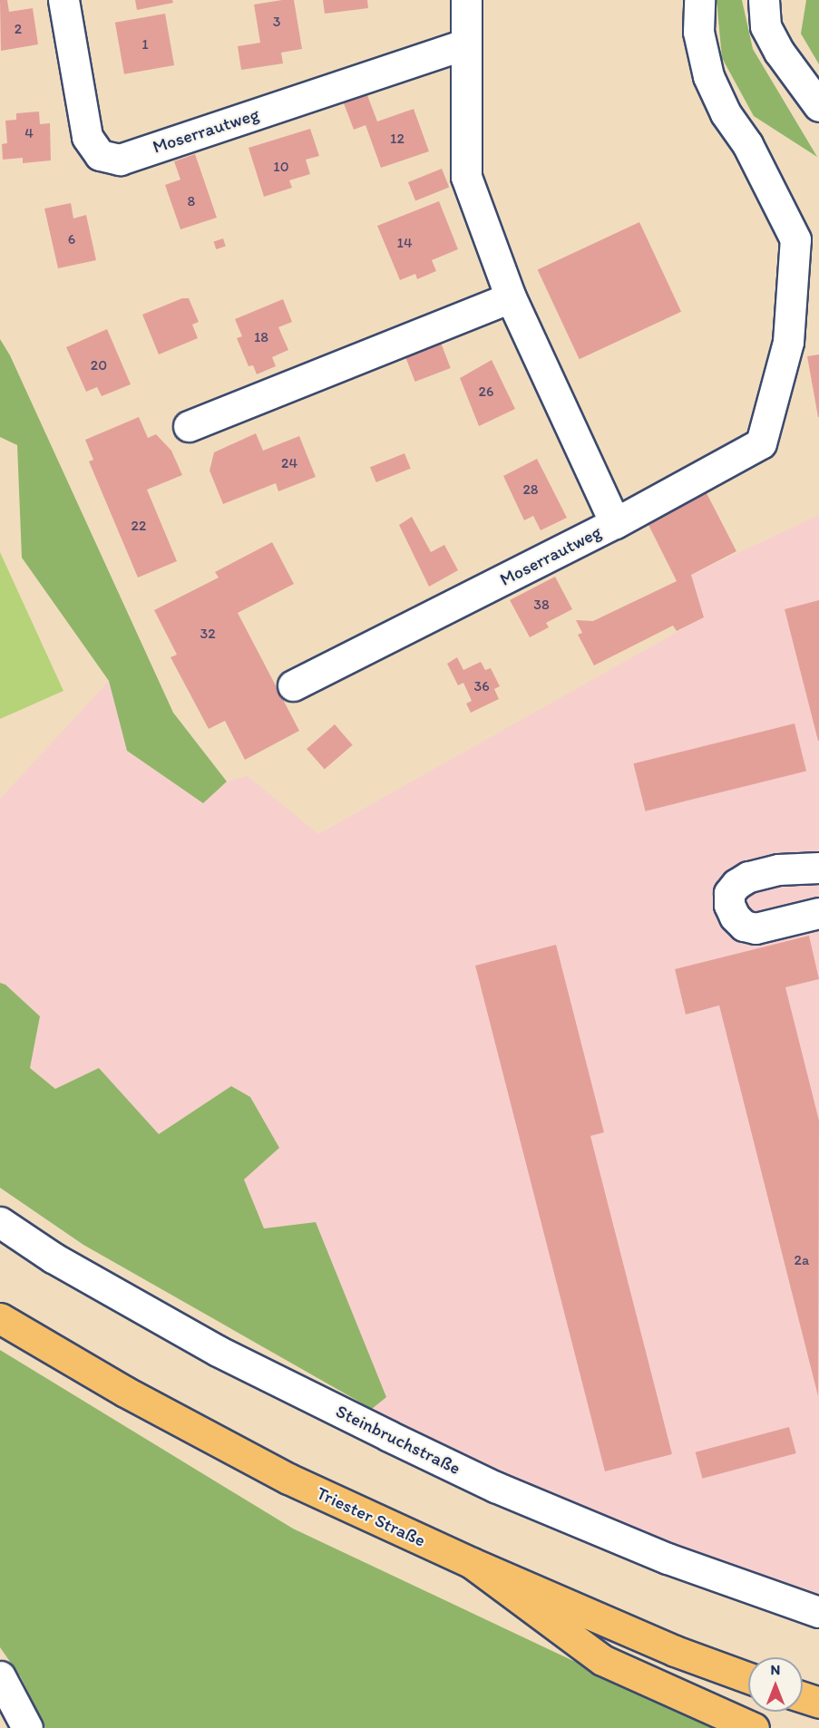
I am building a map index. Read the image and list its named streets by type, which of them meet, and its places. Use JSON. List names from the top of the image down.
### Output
{
  "streets": {
    "main road": ["Triester Straße"],
    "street": ["Moserrautweg", "Steinbruchstraße"]
  },
  "house_numbers": [
    "3",
    "2",
    "1",
    "4",
    "12",
    "10",
    "8",
    "6",
    "14",
    "18",
    "20",
    "26",
    "24",
    "28",
    "22",
    "38",
    "32",
    "36",
    "2a"
  ],
  "north": "top"
}
